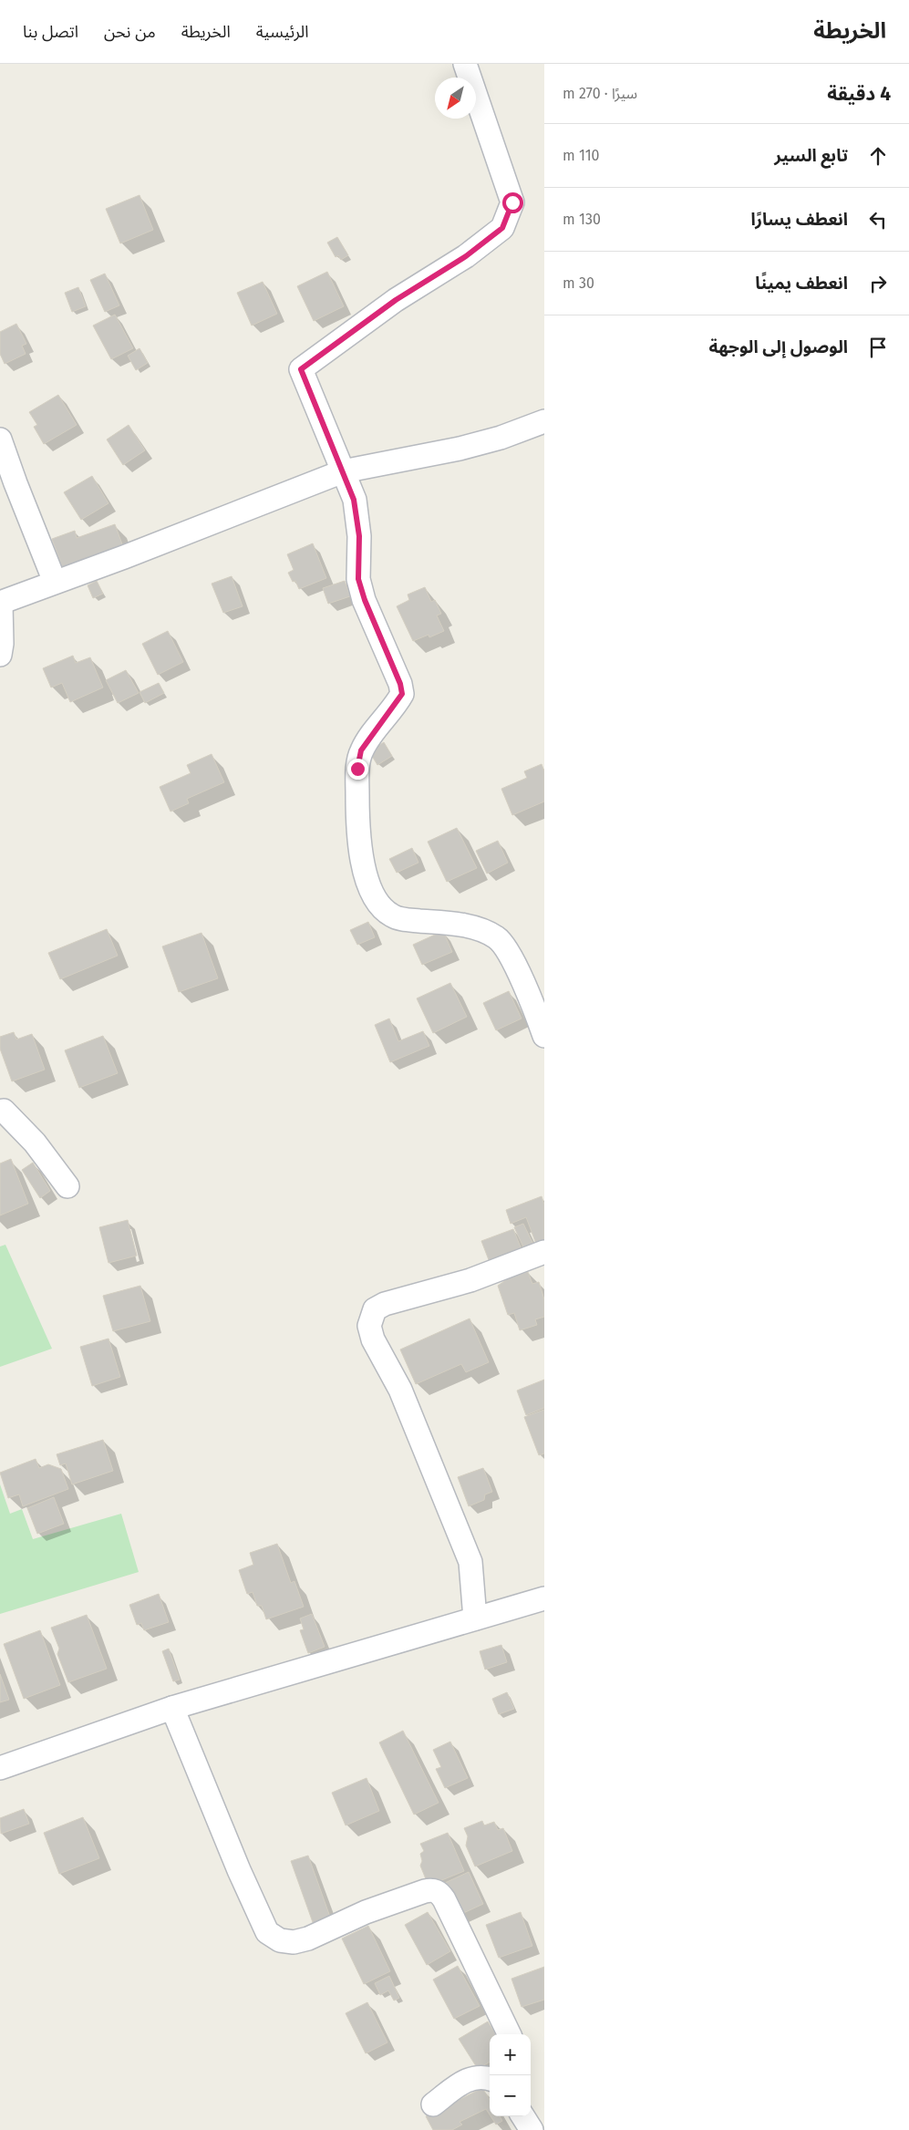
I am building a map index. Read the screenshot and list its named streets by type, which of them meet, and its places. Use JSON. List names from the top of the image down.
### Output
{
  "north": "bottom left",
  "page": {
    "header": "الخريطة",
    "nav": [
      "الرئيسية",
      "الخريطة",
      "من نحن",
      "اتصل بنا"
    ],
    "heading": ["4 دقيقة", "سيرًا · 270 m"],
    "list": [
      ["تابع السير", "110 m"],
      ["انعطف يسارًا", "130 m"],
      ["انعطف يمينًا", "30 m"],
      "الوصول إلى الوجهة"
    ],
    "map_buttons": ["+", "−"]
  }
}
